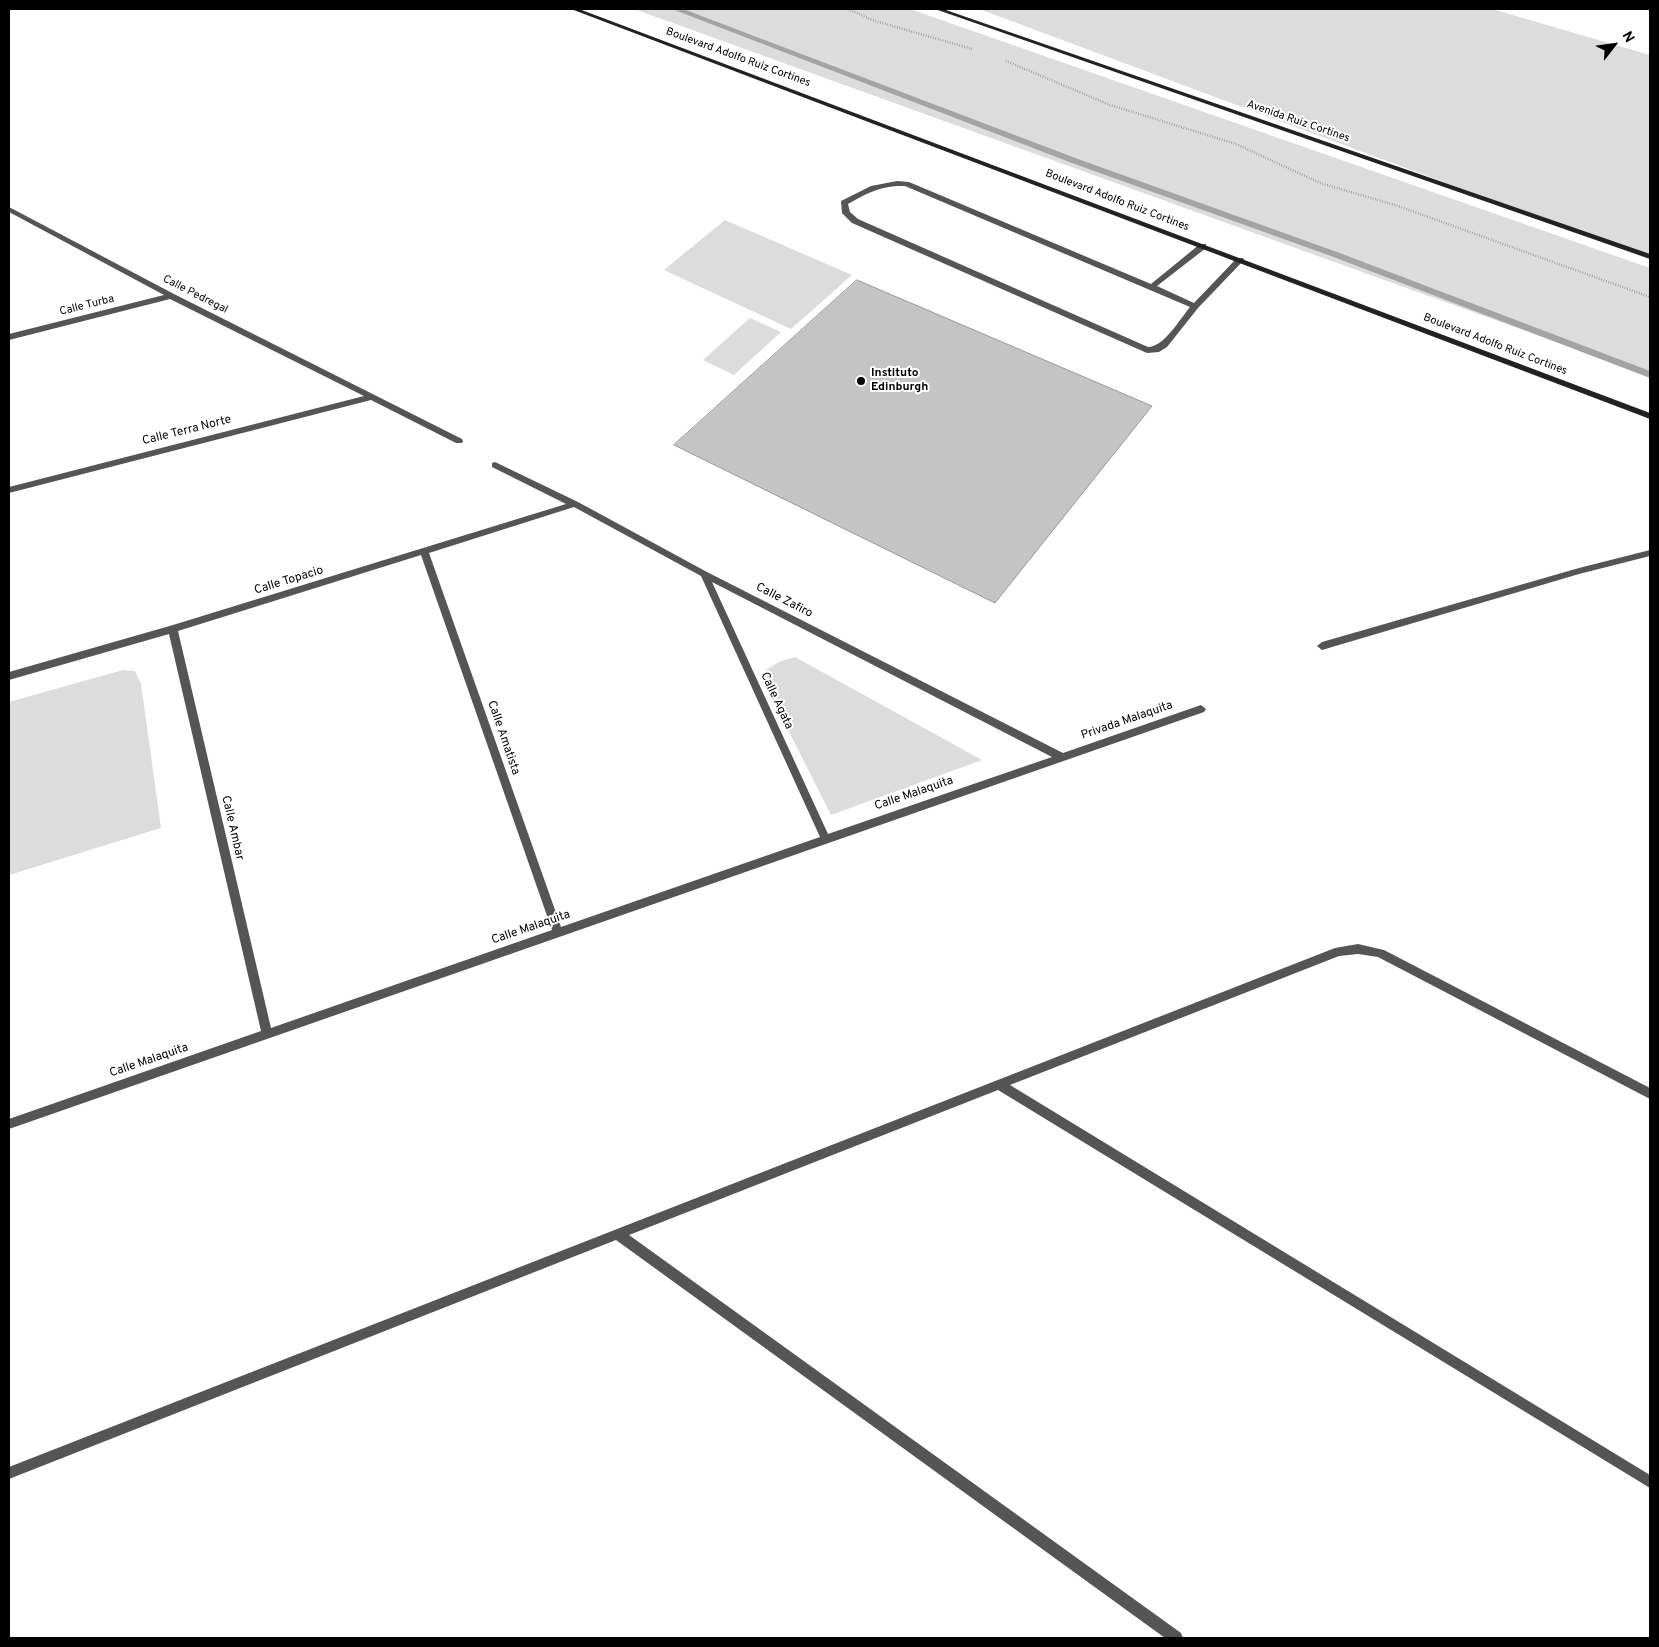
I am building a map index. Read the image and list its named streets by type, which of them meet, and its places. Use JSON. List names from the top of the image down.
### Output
{
  "streets": {
    "main road": ["Boulevard Adolfo Ruiz Cortines", "Avenida Ruiz Cortines"],
    "street": [
      "Calle Pedregal",
      "Calle Turba",
      "Calle Terra Norte",
      "Calle Topacio",
      "Calle Zafiro",
      "Calle Agata",
      "Privada Malaquita",
      "Calle Amatista",
      "Calle Malaquita",
      "Calle Ambar"
    ]
  },
  "crossings": [
    ["Calle Pedregal", "Calle Turba"],
    ["Calle Pedregal", "Calle Terra Norte"],
    ["Calle Topacio", "Calle Zafiro"],
    ["Calle Topacio", "Calle Amatista"],
    ["Calle Topacio", "Calle Ambar"],
    ["Calle Zafiro", "Calle Agata"],
    ["Calle Zafiro", "Privada Malaquita"],
    ["Calle Zafiro", "Calle Malaquita"],
    ["Calle Agata", "Calle Malaquita"],
    ["Privada Malaquita", "Calle Malaquita"],
    ["Calle Amatista", "Calle Malaquita"],
    ["Calle Malaquita", "Calle Ambar"]
  ],
  "places": ["Instituto Edinburgh"],
  "north": "top right"
}
